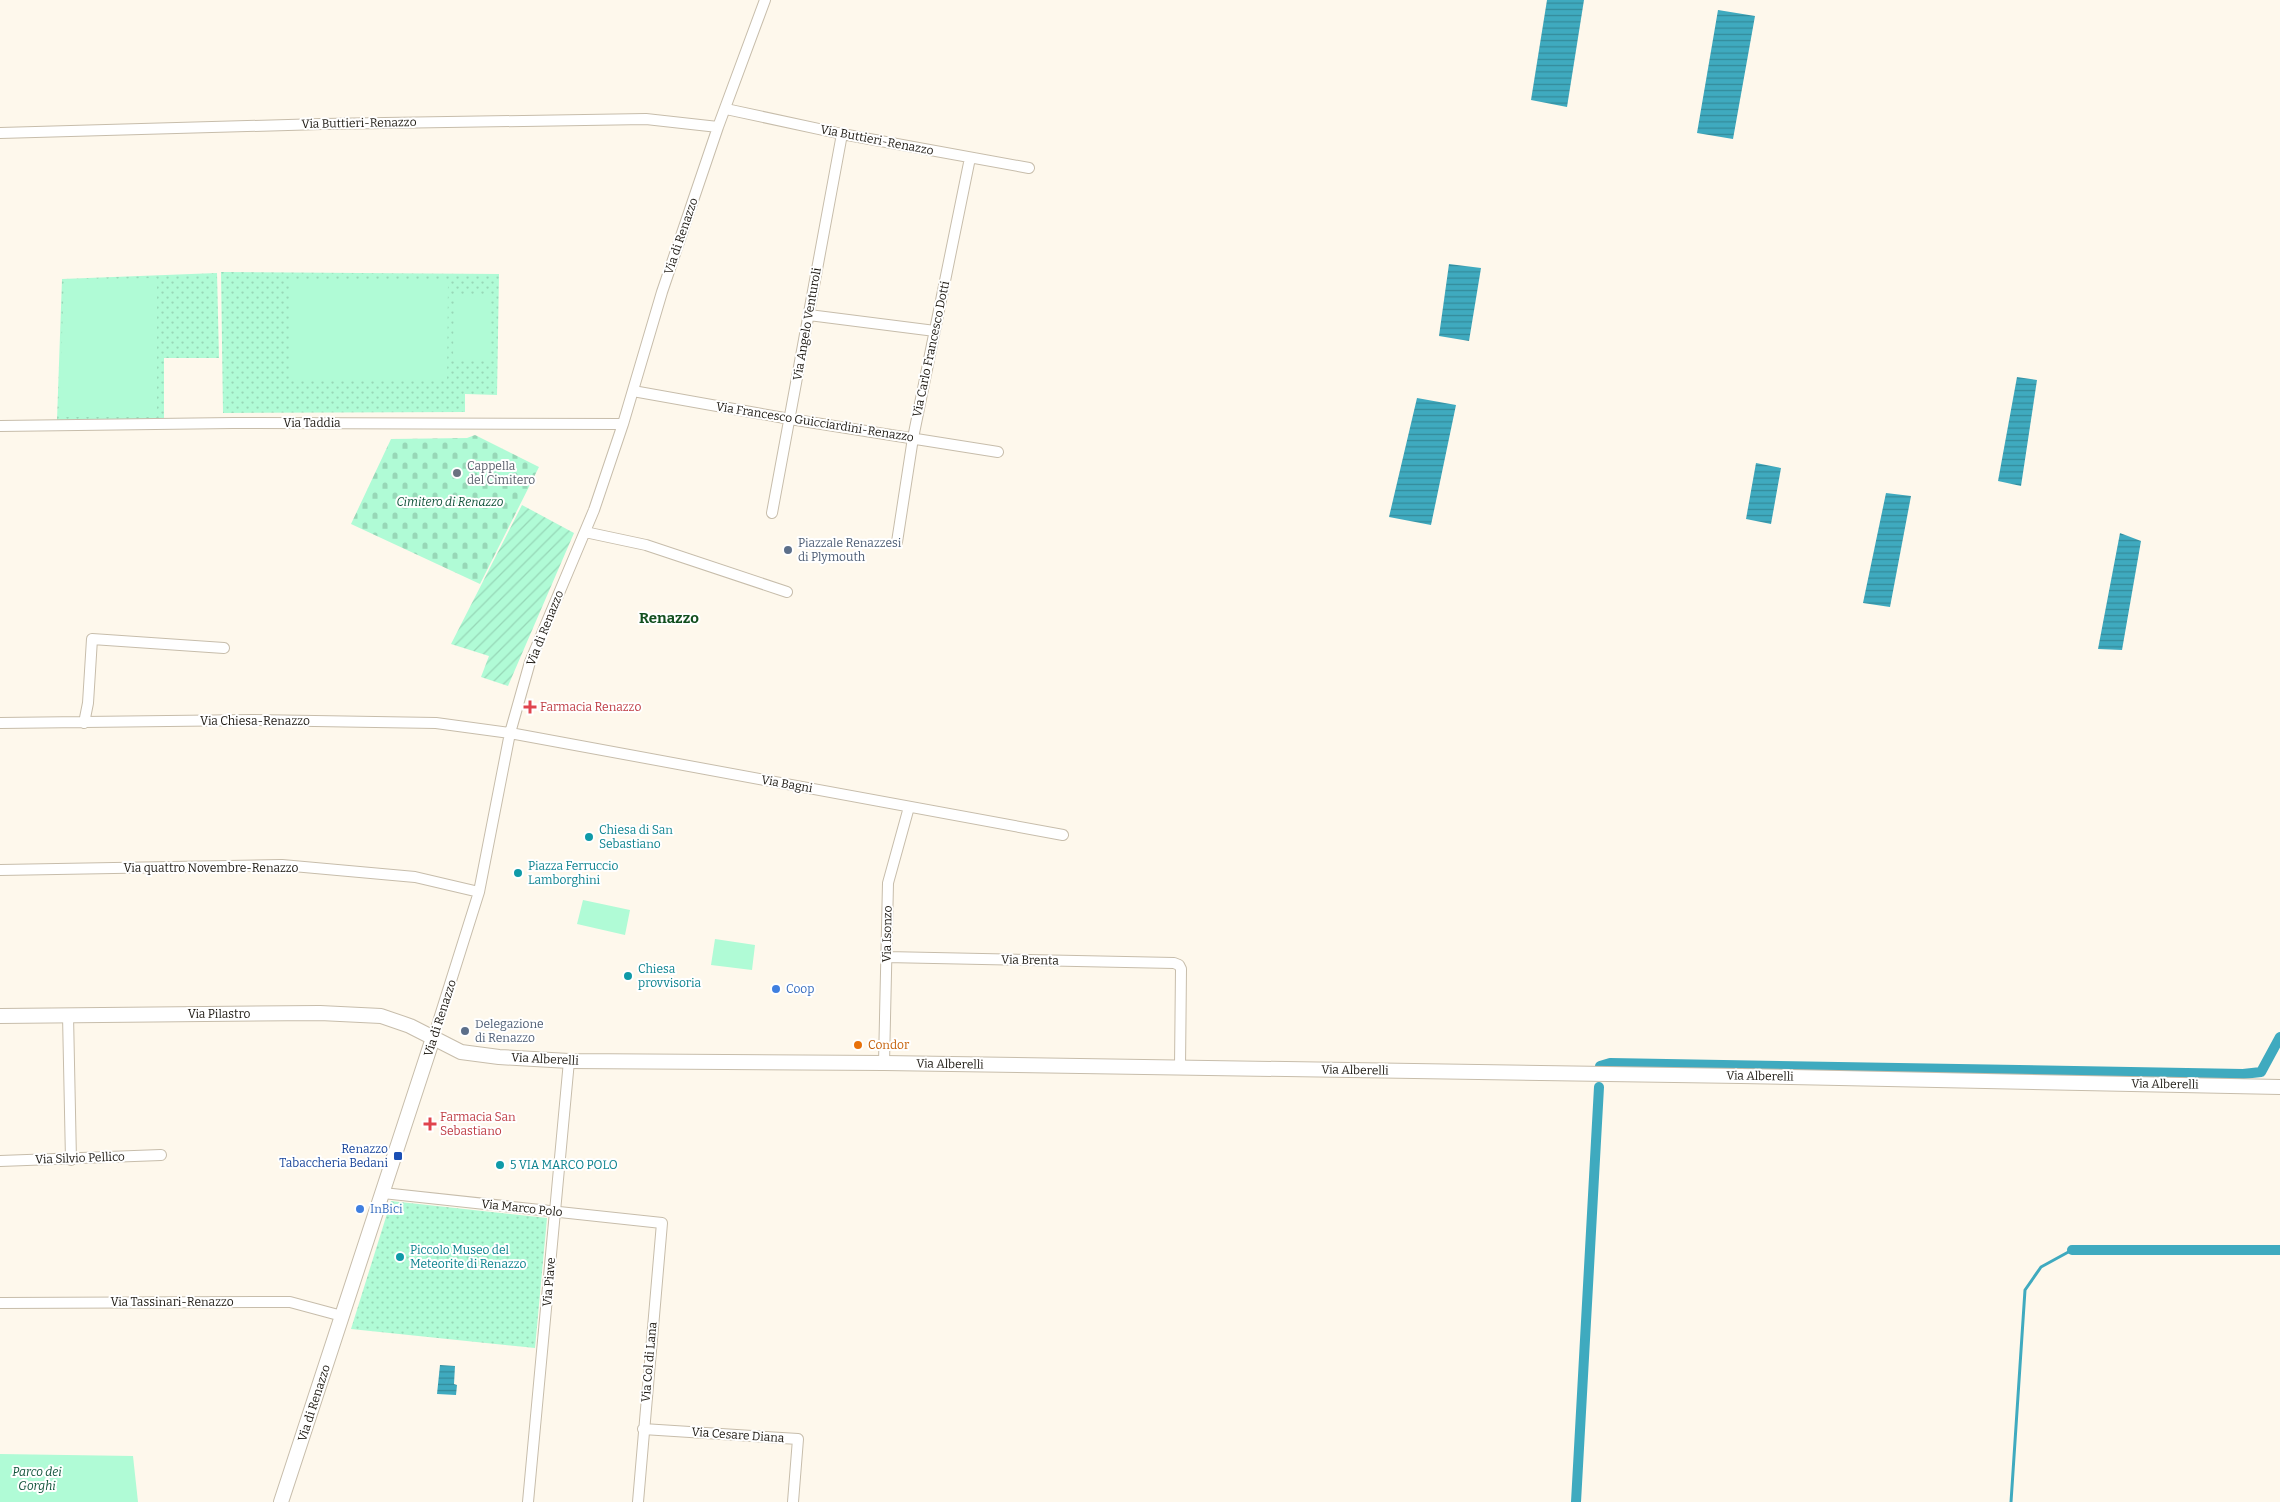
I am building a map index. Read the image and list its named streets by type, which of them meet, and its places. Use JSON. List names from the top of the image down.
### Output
{
  "streets": {
    "street": [
      "Via Buttieri-Renazzo",
      "Via di Renazzo",
      "Via Angelo Venturoli",
      "Via Carlo Francesco Dotti",
      "Via Francesco Guicciardini-Renazzo",
      "Via Taddia",
      "Via Chiesa-Renazzo",
      "Via Bagni",
      "Via quattro Novembre-Renazzo",
      "Via Isonzo",
      "Via Brenta",
      "Via Pilastro",
      "Via Alberelli",
      "Via Silvio Pellico",
      "Via Marco Polo",
      "Via Piave",
      "Via Tassinari-Renazzo",
      "Via Col di Lana",
      "Via Cesare Diana"
    ]
  },
  "crossings": [
    ["Via Buttieri-Renazzo", "Via di Renazzo"],
    ["Via Buttieri-Renazzo", "Via Angelo Venturoli"],
    ["Via Buttieri-Renazzo", "Via Carlo Francesco Dotti"],
    ["Via di Renazzo", "Via Francesco Guicciardini-Renazzo"],
    ["Via di Renazzo", "Via Taddia"],
    ["Via di Renazzo", "Via Chiesa-Renazzo"],
    ["Via di Renazzo", "Via Bagni"],
    ["Via di Renazzo", "Via quattro Novembre-Renazzo"],
    ["Via di Renazzo", "Via Pilastro"],
    ["Via di Renazzo", "Via Alberelli"],
    ["Via di Renazzo", "Via Marco Polo"],
    ["Via di Renazzo", "Via Tassinari-Renazzo"],
    ["Via Angelo Venturoli", "Via Francesco Guicciardini-Renazzo"],
    ["Via Carlo Francesco Dotti", "Via Francesco Guicciardini-Renazzo"],
    ["Via Chiesa-Renazzo", "Via Bagni"],
    ["Via Bagni", "Via Isonzo"],
    ["Via Isonzo", "Via Brenta"],
    ["Via Isonzo", "Via Alberelli"],
    ["Via Brenta", "Via Alberelli"],
    ["Via Pilastro", "Via Alberelli"],
    ["Via Alberelli", "Via Piave"],
    ["Via Marco Polo", "Via Piave"],
    ["Via Marco Polo", "Via Col di Lana"],
    ["Via Col di Lana", "Via Cesare Diana"]
  ],
  "districts": ["Renazzo"],
  "parks": ["Cimitero di Renazzo", "Parco dei Gorghi"],
  "places": {
    "other": [
      "Cappella del Cimitero",
      "Piazzale Renazzesi di Plymouth",
      "Chiesa di San Sebastiano",
      "Piazza Ferruccio Lamborghini",
      "Chiesa provvisoria",
      "Coop",
      "Delegazione di Renazzo",
      "Condor",
      "5 VIA MARCO POLO",
      "InBici",
      "Piccolo Museo del Meteorite di Renazzo"
    ],
    "health": ["Farmacia Renazzo", "Farmacia San Sebastiano"],
    "transit": ["Renazzo Tabaccheria Bedani"]
  }
}
